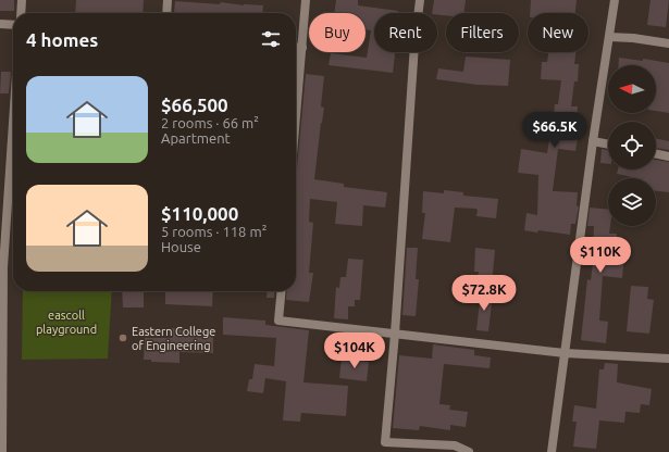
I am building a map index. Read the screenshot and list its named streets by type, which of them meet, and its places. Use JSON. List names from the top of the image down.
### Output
{
  "parks": ["eascoll playground"],
  "places": ["Eastern College of Engineering"],
  "north": "left",
  "page": {
    "chip": [
      "Buy",
      "Rent",
      "Filters",
      "New"
    ],
    "heading": "4 homes",
    "list": [
      {
        "name": "$66,500",
        "note": "2 rooms · 66 m² · Apartment"
      },
      {
        "name": "$110,000",
        "note": "5 rooms · 118 m² · House"
      }
    ],
    "price": [
      "$66.5K",
      "$110K",
      "$72.8K",
      "$104K"
    ]
  }
}
